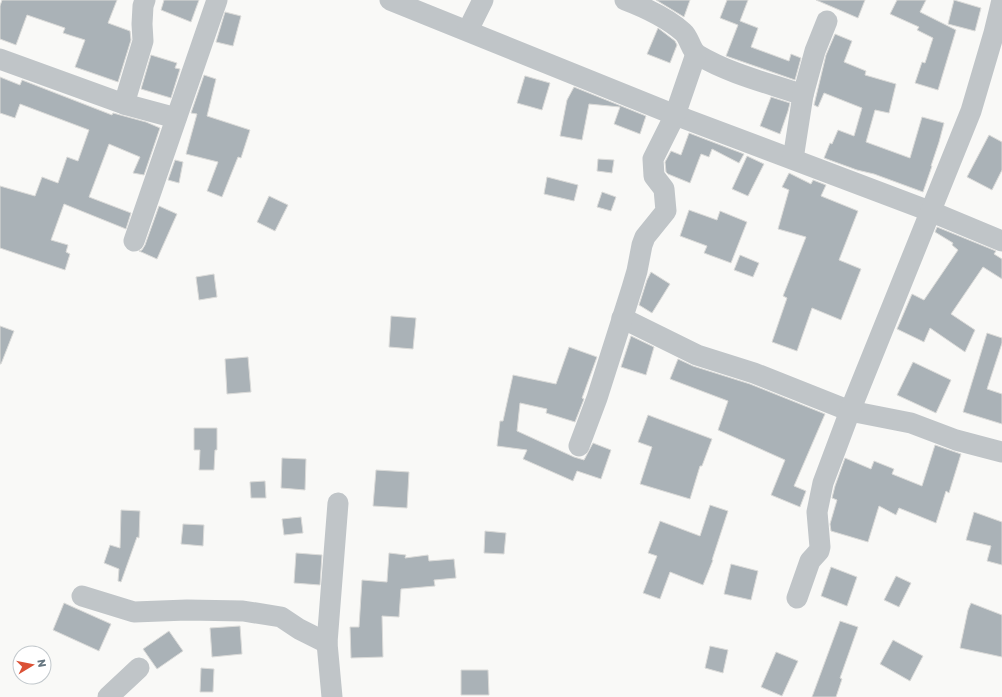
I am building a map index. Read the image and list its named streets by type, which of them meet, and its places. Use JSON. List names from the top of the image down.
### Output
{
  "north": "right"
}
